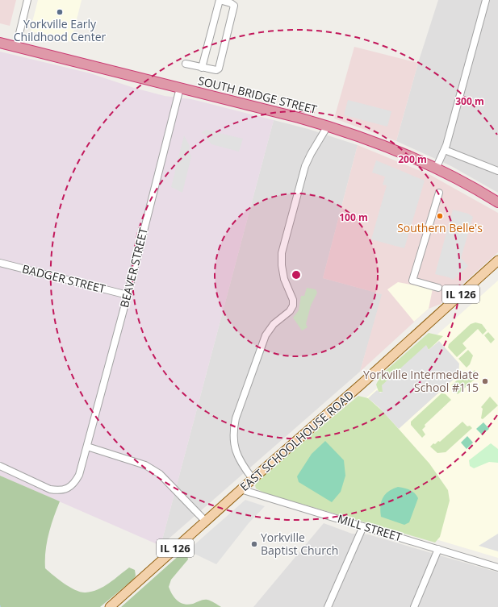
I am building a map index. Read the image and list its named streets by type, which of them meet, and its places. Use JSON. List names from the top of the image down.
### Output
{
  "streets": {
    "highway": ["SOUTH BRIDGE STREET"],
    "main road": ["IL 126", "EAST SCHOOLHOUSE ROAD"],
    "street": ["BEAVER STREET", "BADGER STREET", "MILL STREET"]
  },
  "crossings": [
    ["SOUTH BRIDGE STREET", "BEAVER STREET"],
    ["BEAVER STREET", "BADGER STREET"],
    ["EAST SCHOOLHOUSE ROAD", "MILL STREET"]
  ],
  "places": [
    "Yorkville Early Childhood Center",
    "Southern Belle's",
    "Yorkville Intermediate School #115",
    "Yorkville Baptist Church"
  ],
  "rings": ["300 m", "200 m", "100 m"]
}
